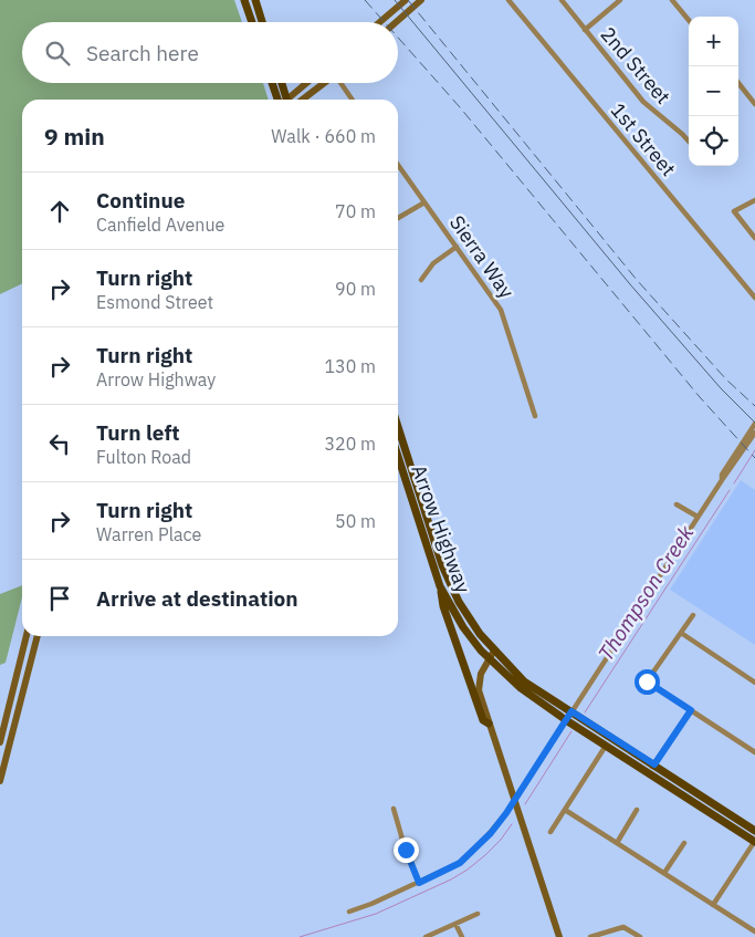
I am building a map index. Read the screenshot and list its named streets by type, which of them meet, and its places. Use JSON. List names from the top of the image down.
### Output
{
  "streets": {
    "main road": ["Arrow Highway"],
    "street": ["2nd Street", "1st Street", "Sierra Way"]
  },
  "water": ["Thompson Creek"],
  "page": {
    "map_buttons": ["+", "−"],
    "search": "Search here",
    "heading": ["9 min", "Walk · 660 m"],
    "list": [
      ["Continue", "Canfield Avenue", "70 m"],
      ["Turn right", "Esmond Street", "90 m"],
      ["Turn right", "Arrow Highway", "130 m"],
      ["Turn left", "Fulton Road", "320 m"],
      ["Turn right", "Warren Place", "50 m"],
      "Arrive at destination"
    ]
  }
}
